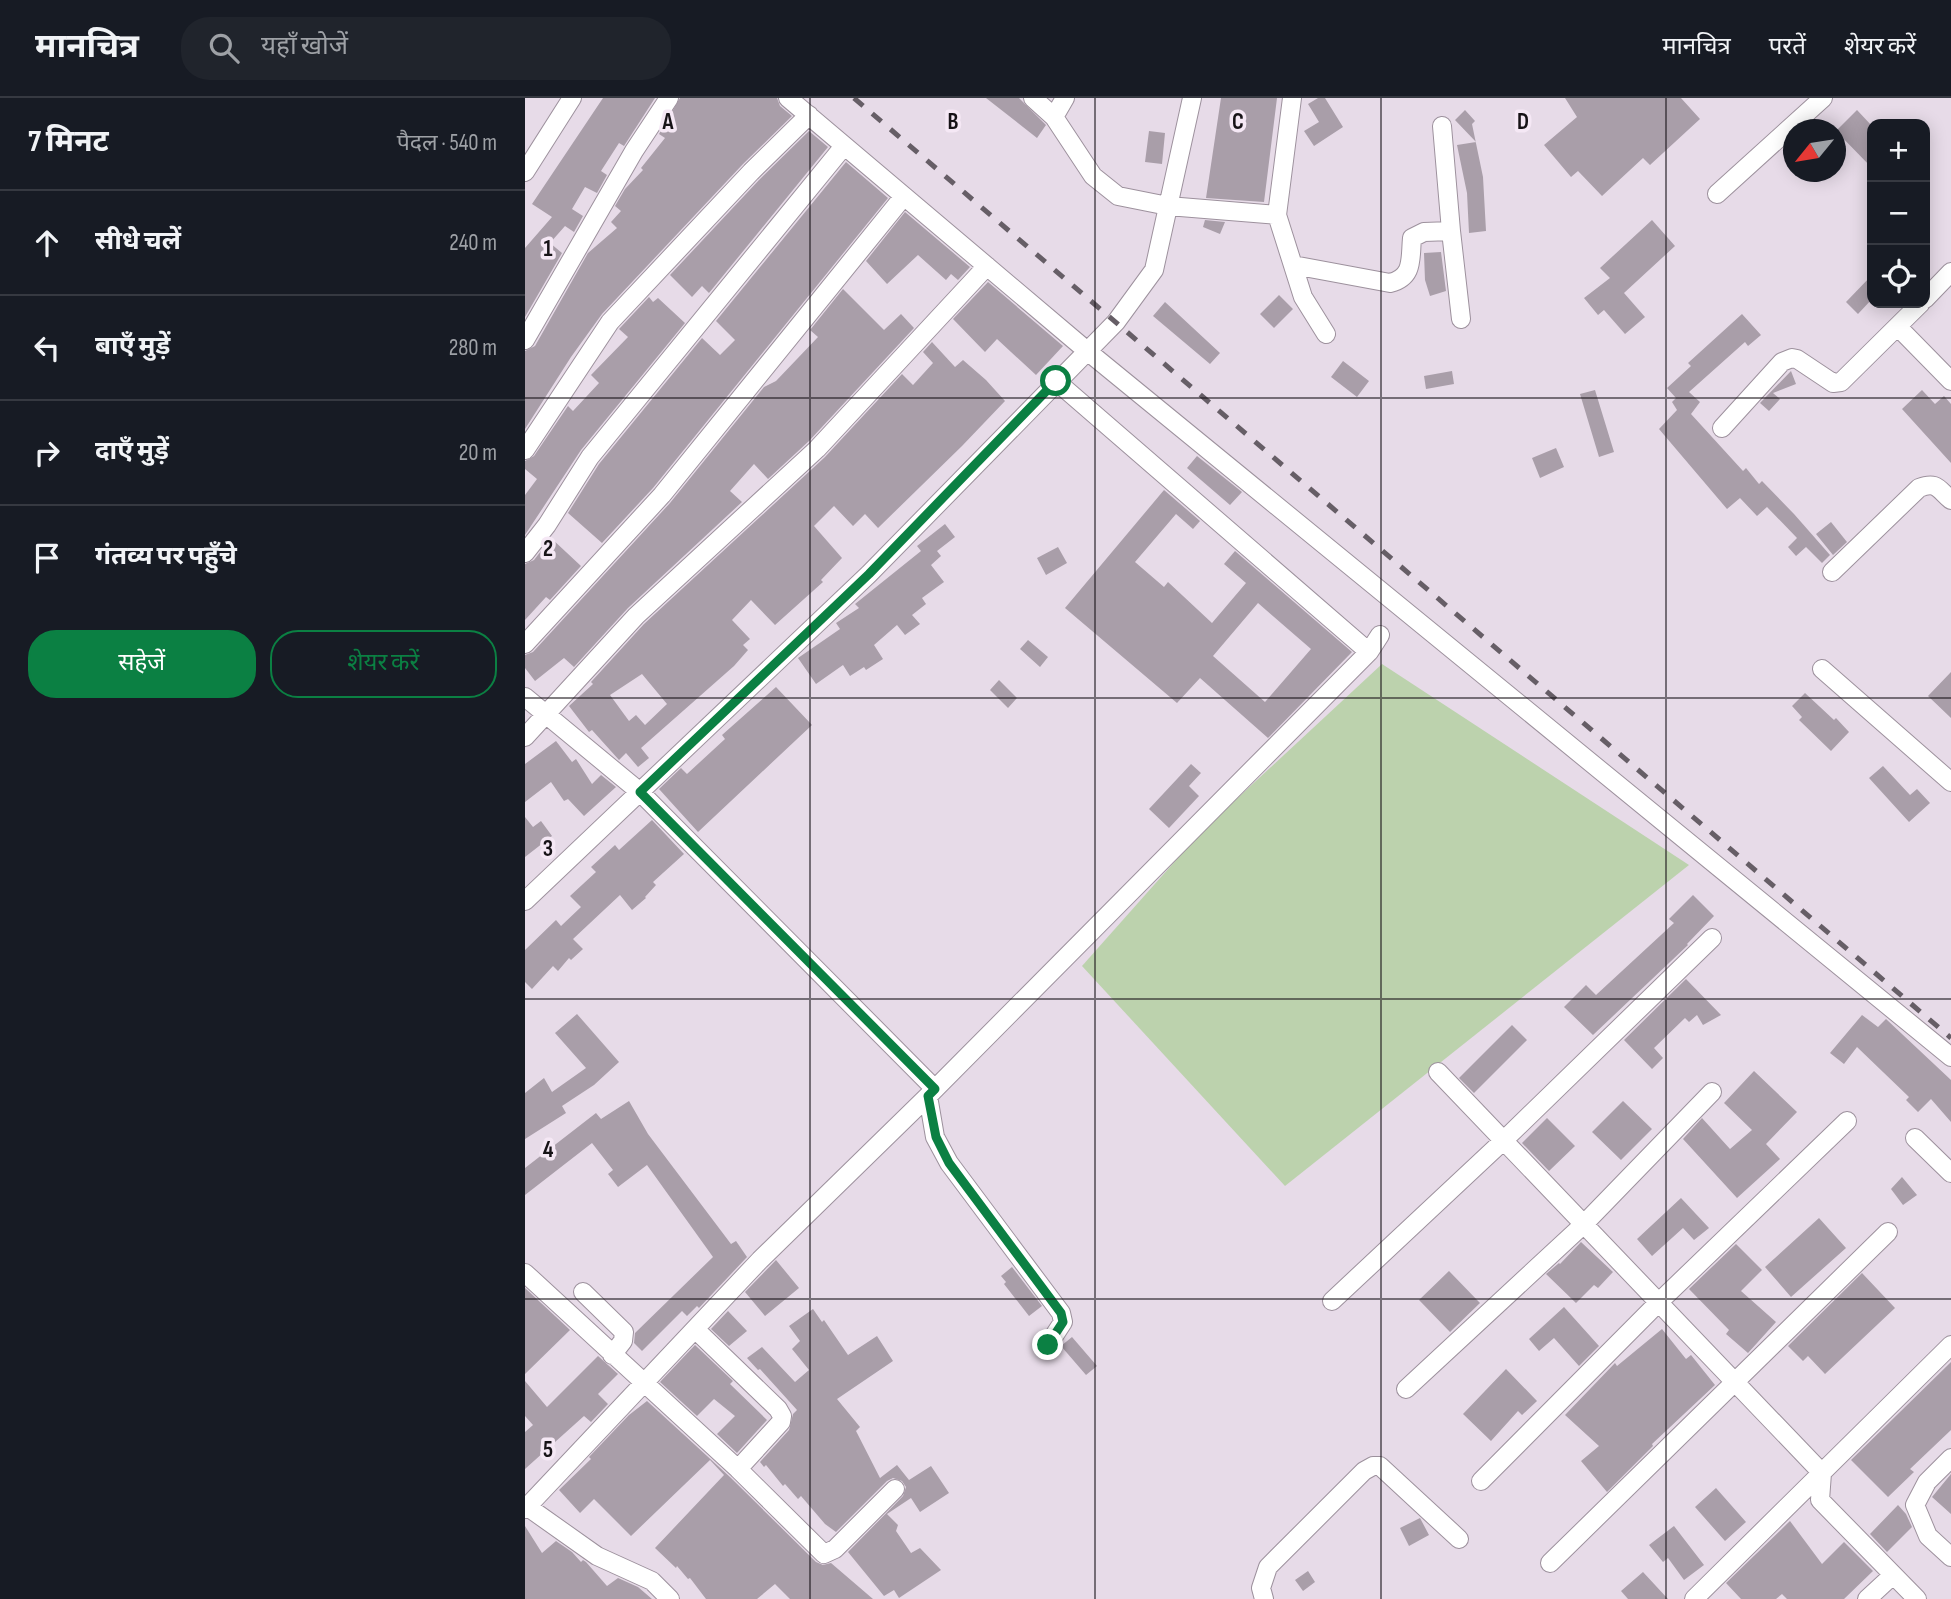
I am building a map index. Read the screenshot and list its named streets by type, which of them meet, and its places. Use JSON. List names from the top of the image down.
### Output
{
  "north": "bottom left",
  "page": {
    "header": "मानचित्र",
    "search": "यहाँ खोजें",
    "nav": ["मानचित्र", "परतें", "शेयर करें"],
    "heading": ["7 मिनट", "पैदल · 540 m"],
    "map_buttons": ["+", "−"],
    "list": [
      ["सीधे चलें", "240 m"],
      ["बाएँ मुड़ें", "280 m"],
      ["दाएँ मुड़ें", "20 m"],
      "गंतव्य पर पहुँचे"
    ],
    "buttons": ["सहेजें", "शेयर करें"]
  },
  "grid": {
    "columns": [
      "A",
      "B",
      "C",
      "D"
    ],
    "rows": [
      "1",
      "2",
      "3",
      "4",
      "5"
    ]
  }
}
